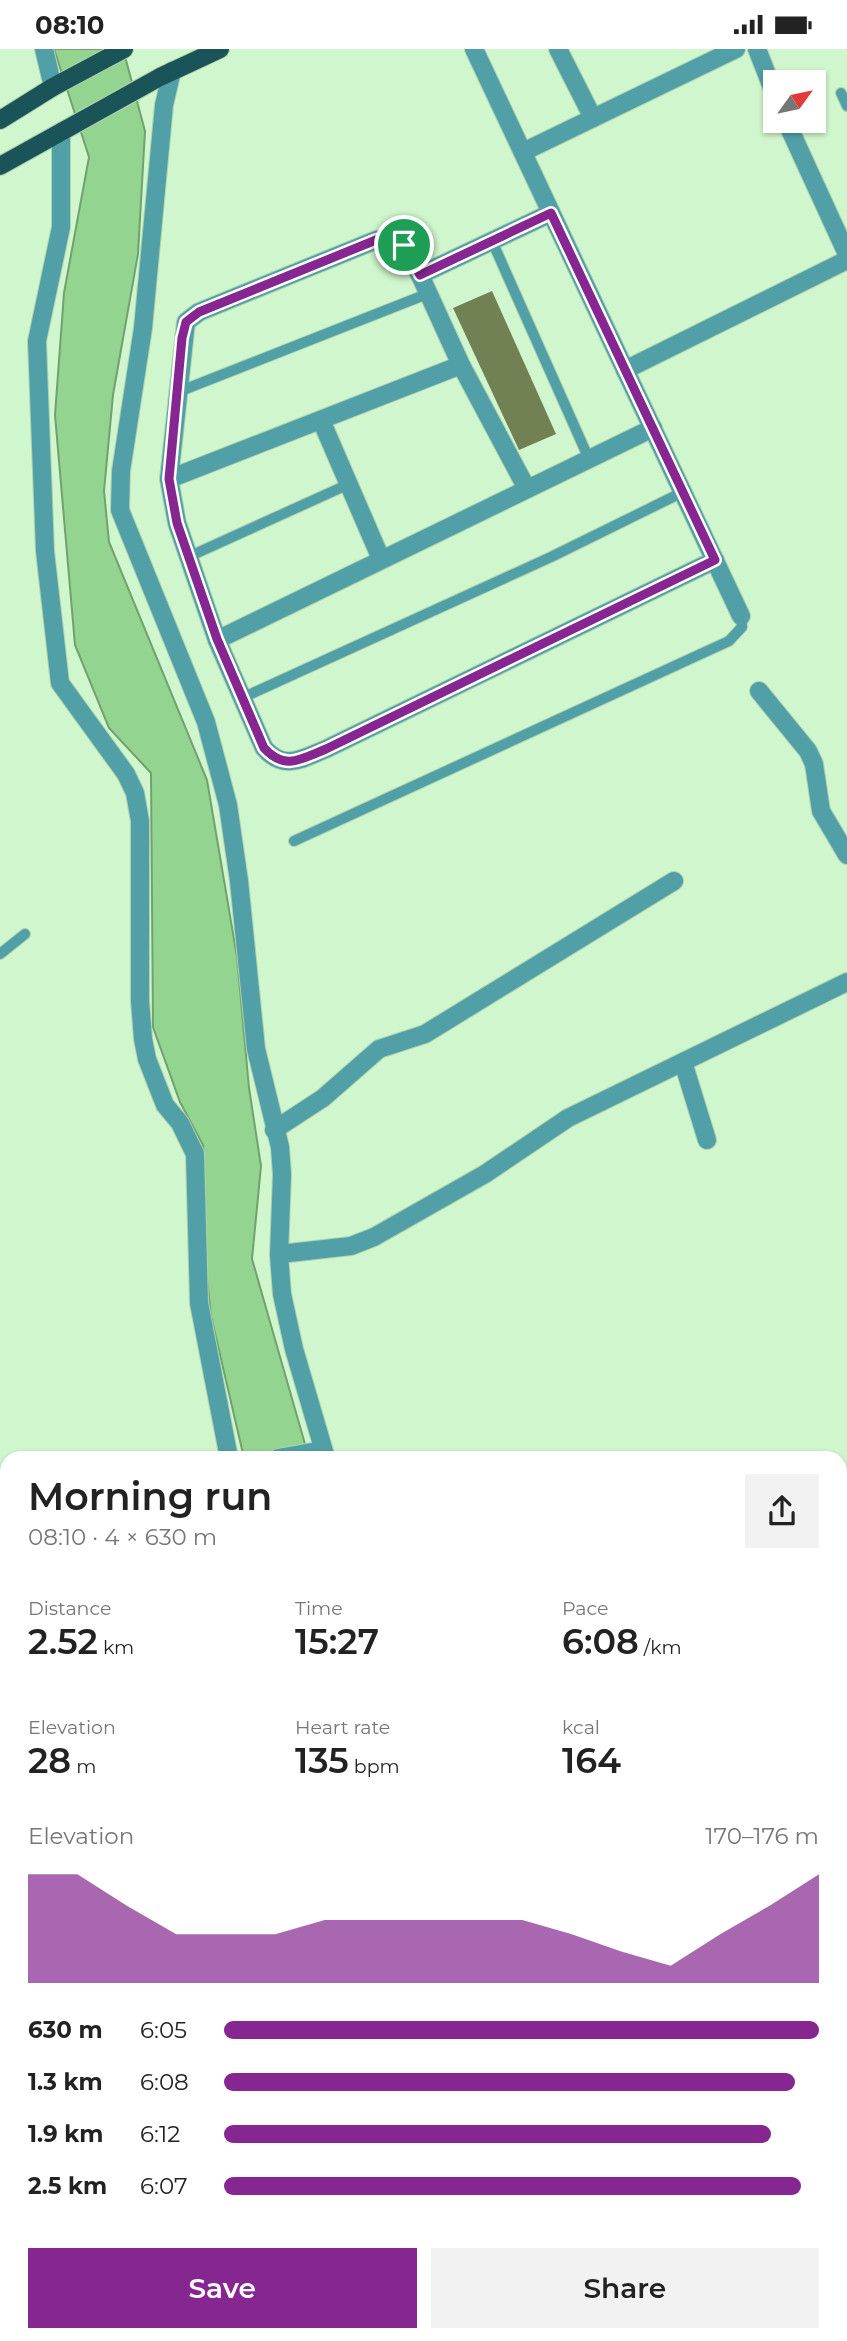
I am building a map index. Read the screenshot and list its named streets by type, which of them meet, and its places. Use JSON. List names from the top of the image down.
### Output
{
  "north": "top right",
  "page": {
    "status": "08:10",
    "heading": ["Morning run", "08:10 · 4 × 630 m"],
    "stats": [
      ["Distance", "2.52 km"],
      ["Time", "15:27"],
      ["Pace", "6:08 /km"],
      ["Elevation", "28 m"],
      ["Heart rate", "135 bpm"],
      ["kcal", "164"]
    ],
    "chart": ["Elevation", "170–176 m"],
    "list": [
      {
        "name": "630 m",
        "note": "6:05"
      },
      {
        "name": "1.3 km",
        "note": "6:08"
      },
      {
        "name": "1.9 km",
        "note": "6:12"
      },
      {
        "name": "2.5 km",
        "note": "6:07"
      }
    ],
    "buttons": ["Save", "Share"]
  }
}
